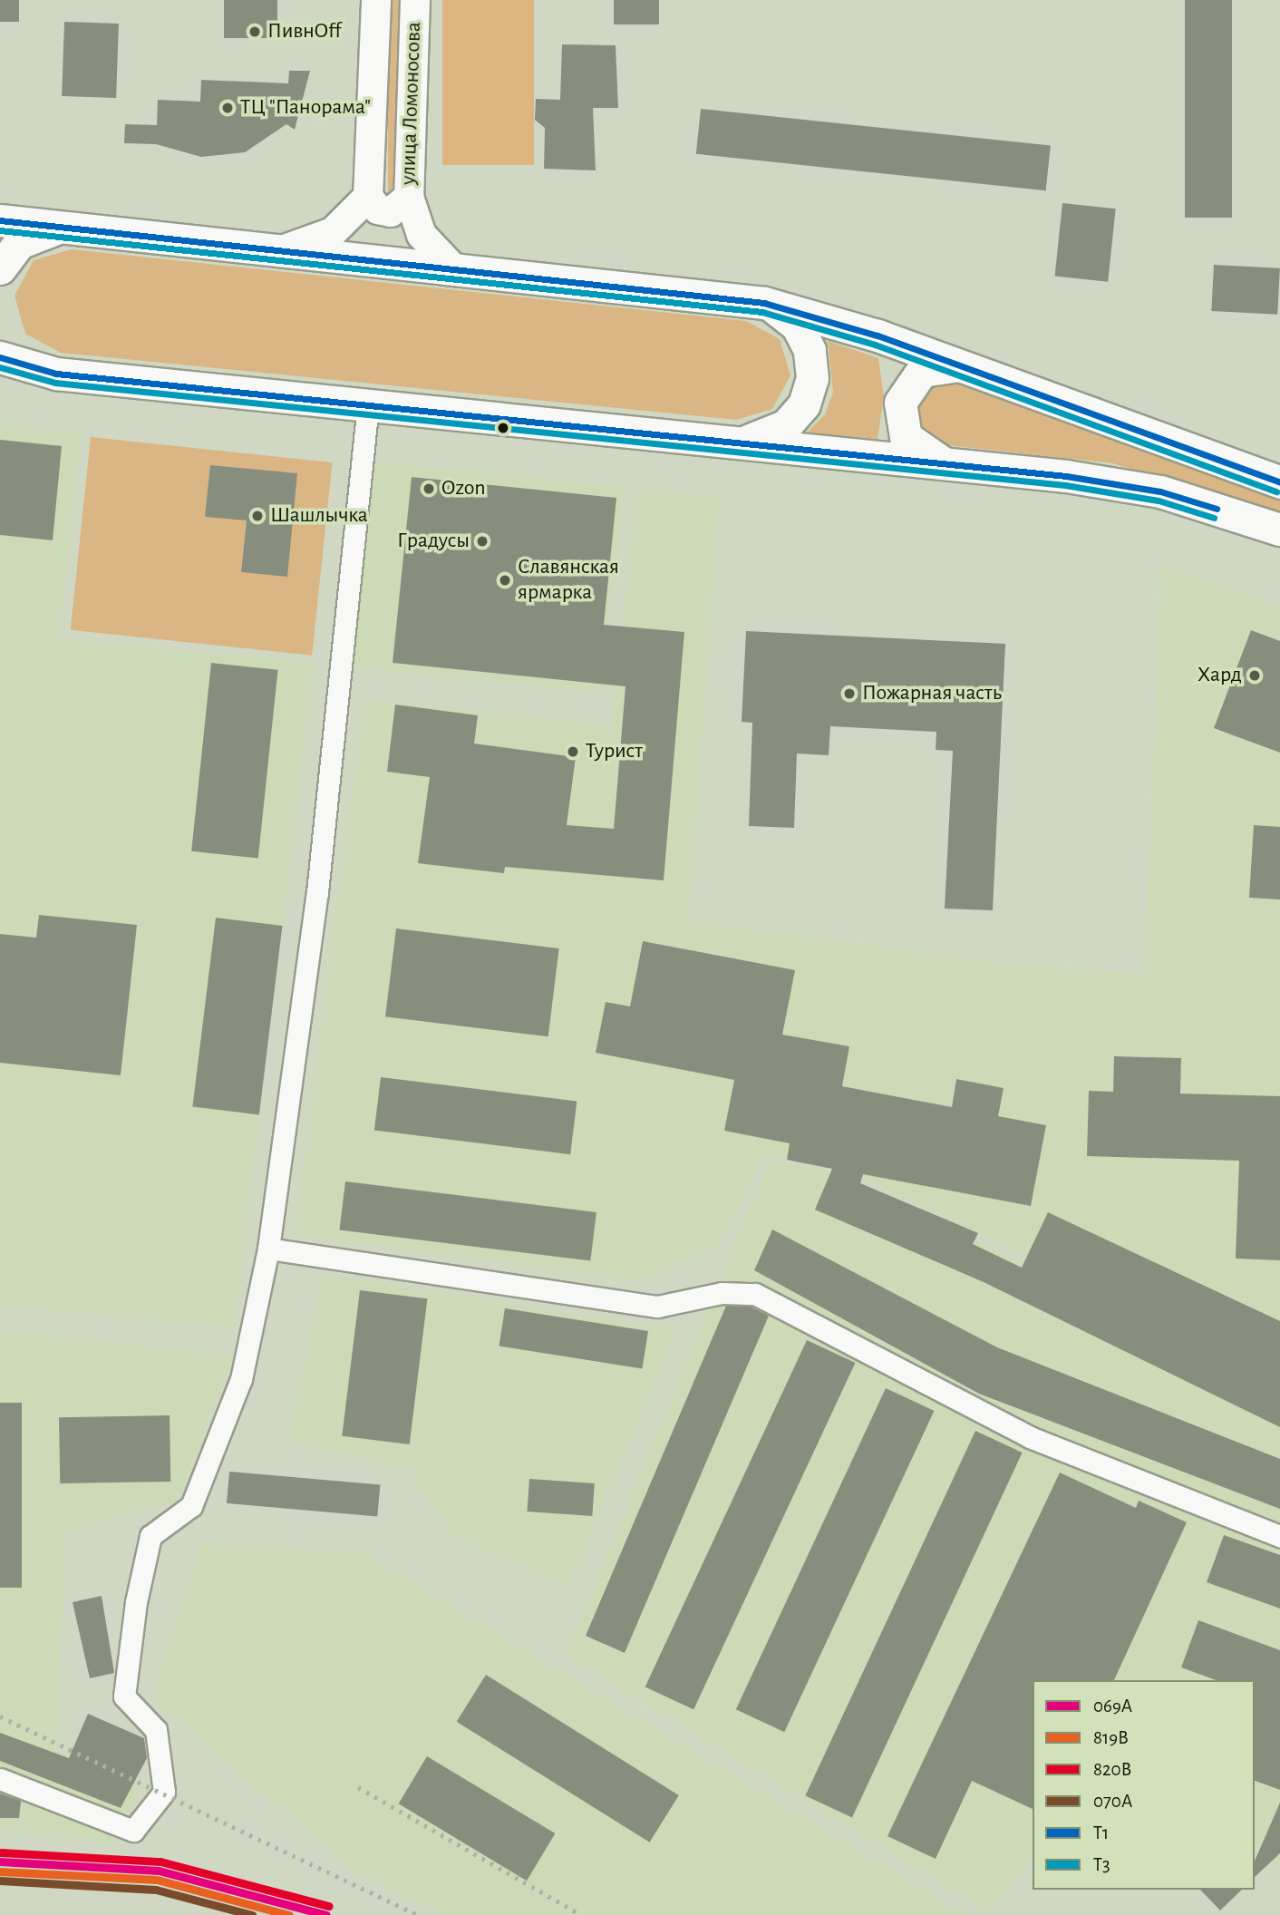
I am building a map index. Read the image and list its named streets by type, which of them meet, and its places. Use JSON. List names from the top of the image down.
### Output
{
  "streets": {
    "main road": ["улица Ломоносова"]
  },
  "places": [
    "ПивнOff",
    "ТЦ \"Панорама\"",
    "Ozon",
    "Шашлычка",
    "Градусы",
    "Славянская ярмарка",
    "Хард",
    "Пожарная часть",
    "Турист"
  ],
  "lines": [
    "transit line Т1",
    "transit line Т3",
    "transit line 820В",
    "transit line 069А",
    "transit line 819В",
    "transit line 070А"
  ],
  "legend": [
    "069А",
    "819В",
    "820В",
    "070А",
    "Т1",
    "Т3"
  ]
}
